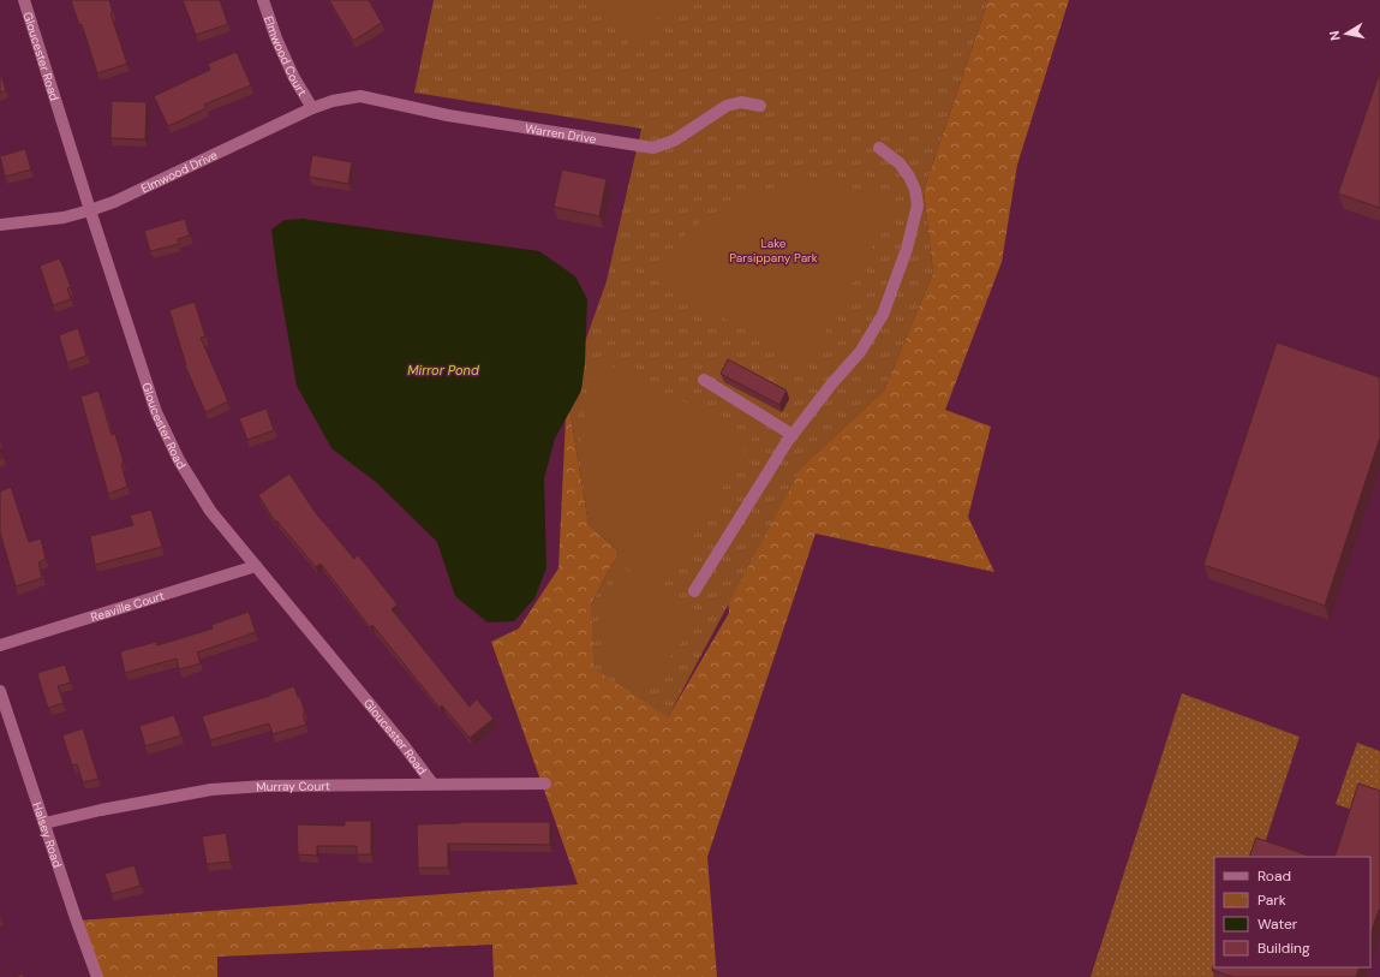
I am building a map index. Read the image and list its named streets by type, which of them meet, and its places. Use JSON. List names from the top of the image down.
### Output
{
  "streets": {
    "street": [
      "Elmwood Court",
      "Gloucester Road",
      "Warren Drive",
      "Elmwood Drive",
      "Reaville Court",
      "Murray Court",
      "Halsey Road"
    ]
  },
  "crossings": [
    ["Elmwood Court", "Elmwood Drive"],
    ["Gloucester Road", "Elmwood Drive"],
    ["Gloucester Road", "Reaville Court"],
    ["Gloucester Road", "Murray Court"],
    ["Warren Drive", "Elmwood Drive"],
    ["Murray Court", "Halsey Road"]
  ],
  "water": ["Mirror Pond"],
  "parks": ["Lake Parsippany Park"],
  "legend": [
    "Road",
    "Park",
    "Water",
    "Building"
  ],
  "north": "left"
}
